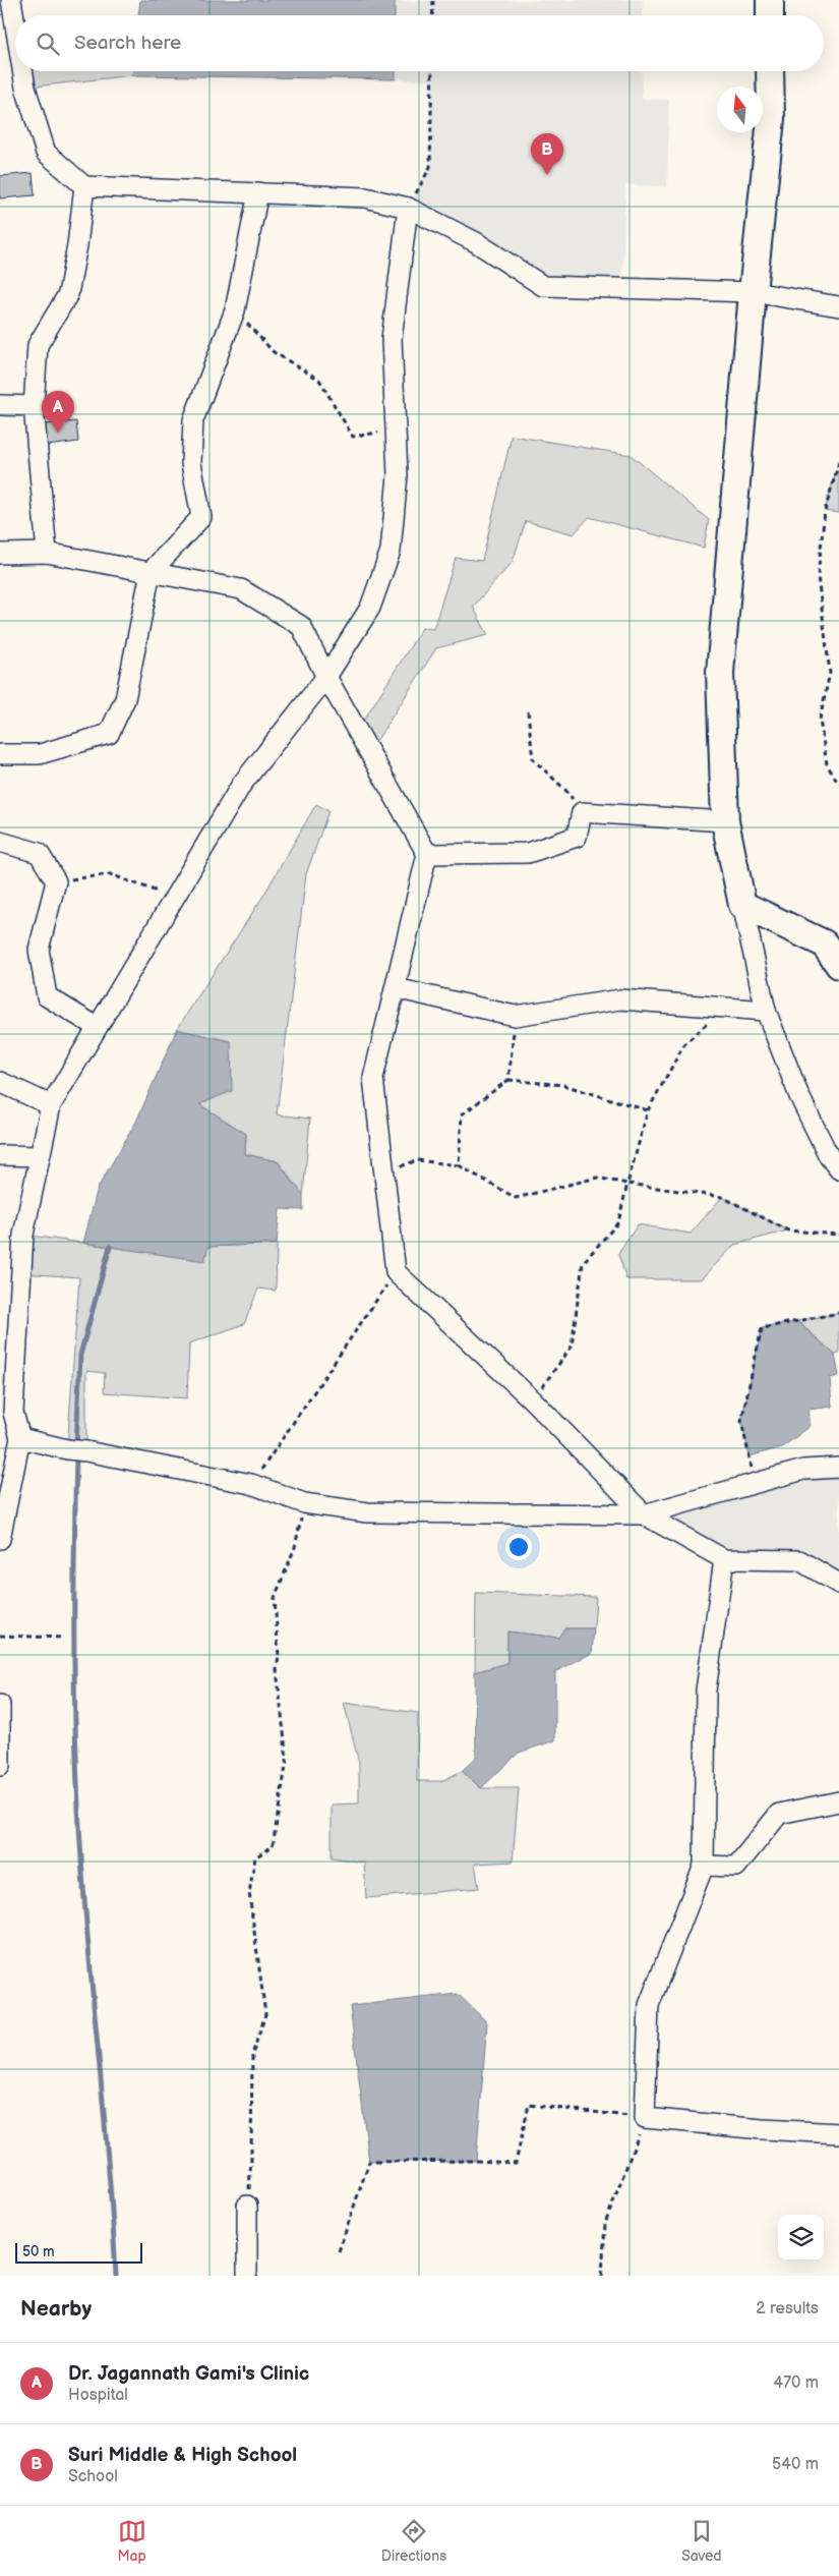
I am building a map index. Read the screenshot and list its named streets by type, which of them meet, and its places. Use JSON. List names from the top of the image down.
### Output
{
  "scale_bar": "50 m",
  "north": "top",
  "page": {
    "search": "Search here",
    "pins": ["B", "A"],
    "scale": "50 m",
    "heading": ["Nearby", "2 results"],
    "list": [
      {
        "mark": "A",
        "name": "Dr. Jagannath Gami's Clinic",
        "note": "Hospital",
        "value": "470 m"
      },
      {
        "mark": "B",
        "name": "Suri Middle & High School",
        "note": "School",
        "value": "540 m"
      }
    ],
    "nav": ["Map", "Directions", "Saved"]
  }
}
